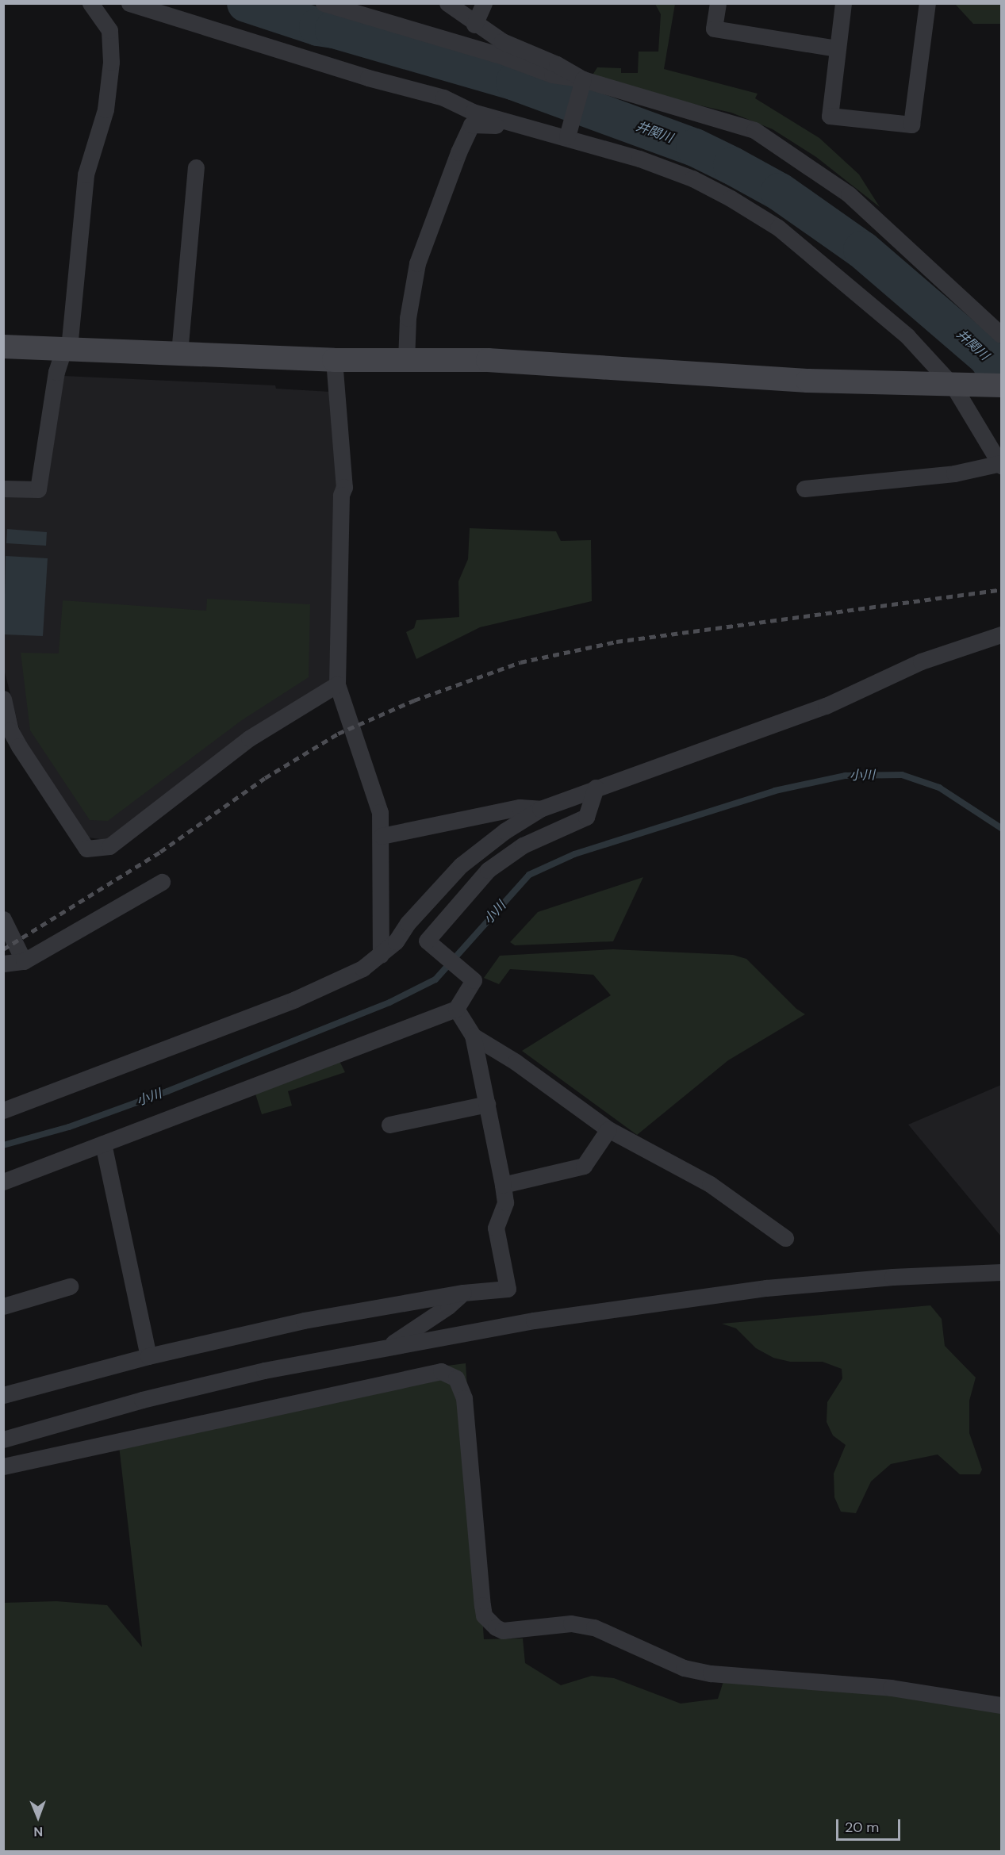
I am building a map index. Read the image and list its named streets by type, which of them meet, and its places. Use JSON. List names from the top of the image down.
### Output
{
  "water": ["井関川", "小川"],
  "scale_bar": "20 m",
  "north": "bottom"
}
